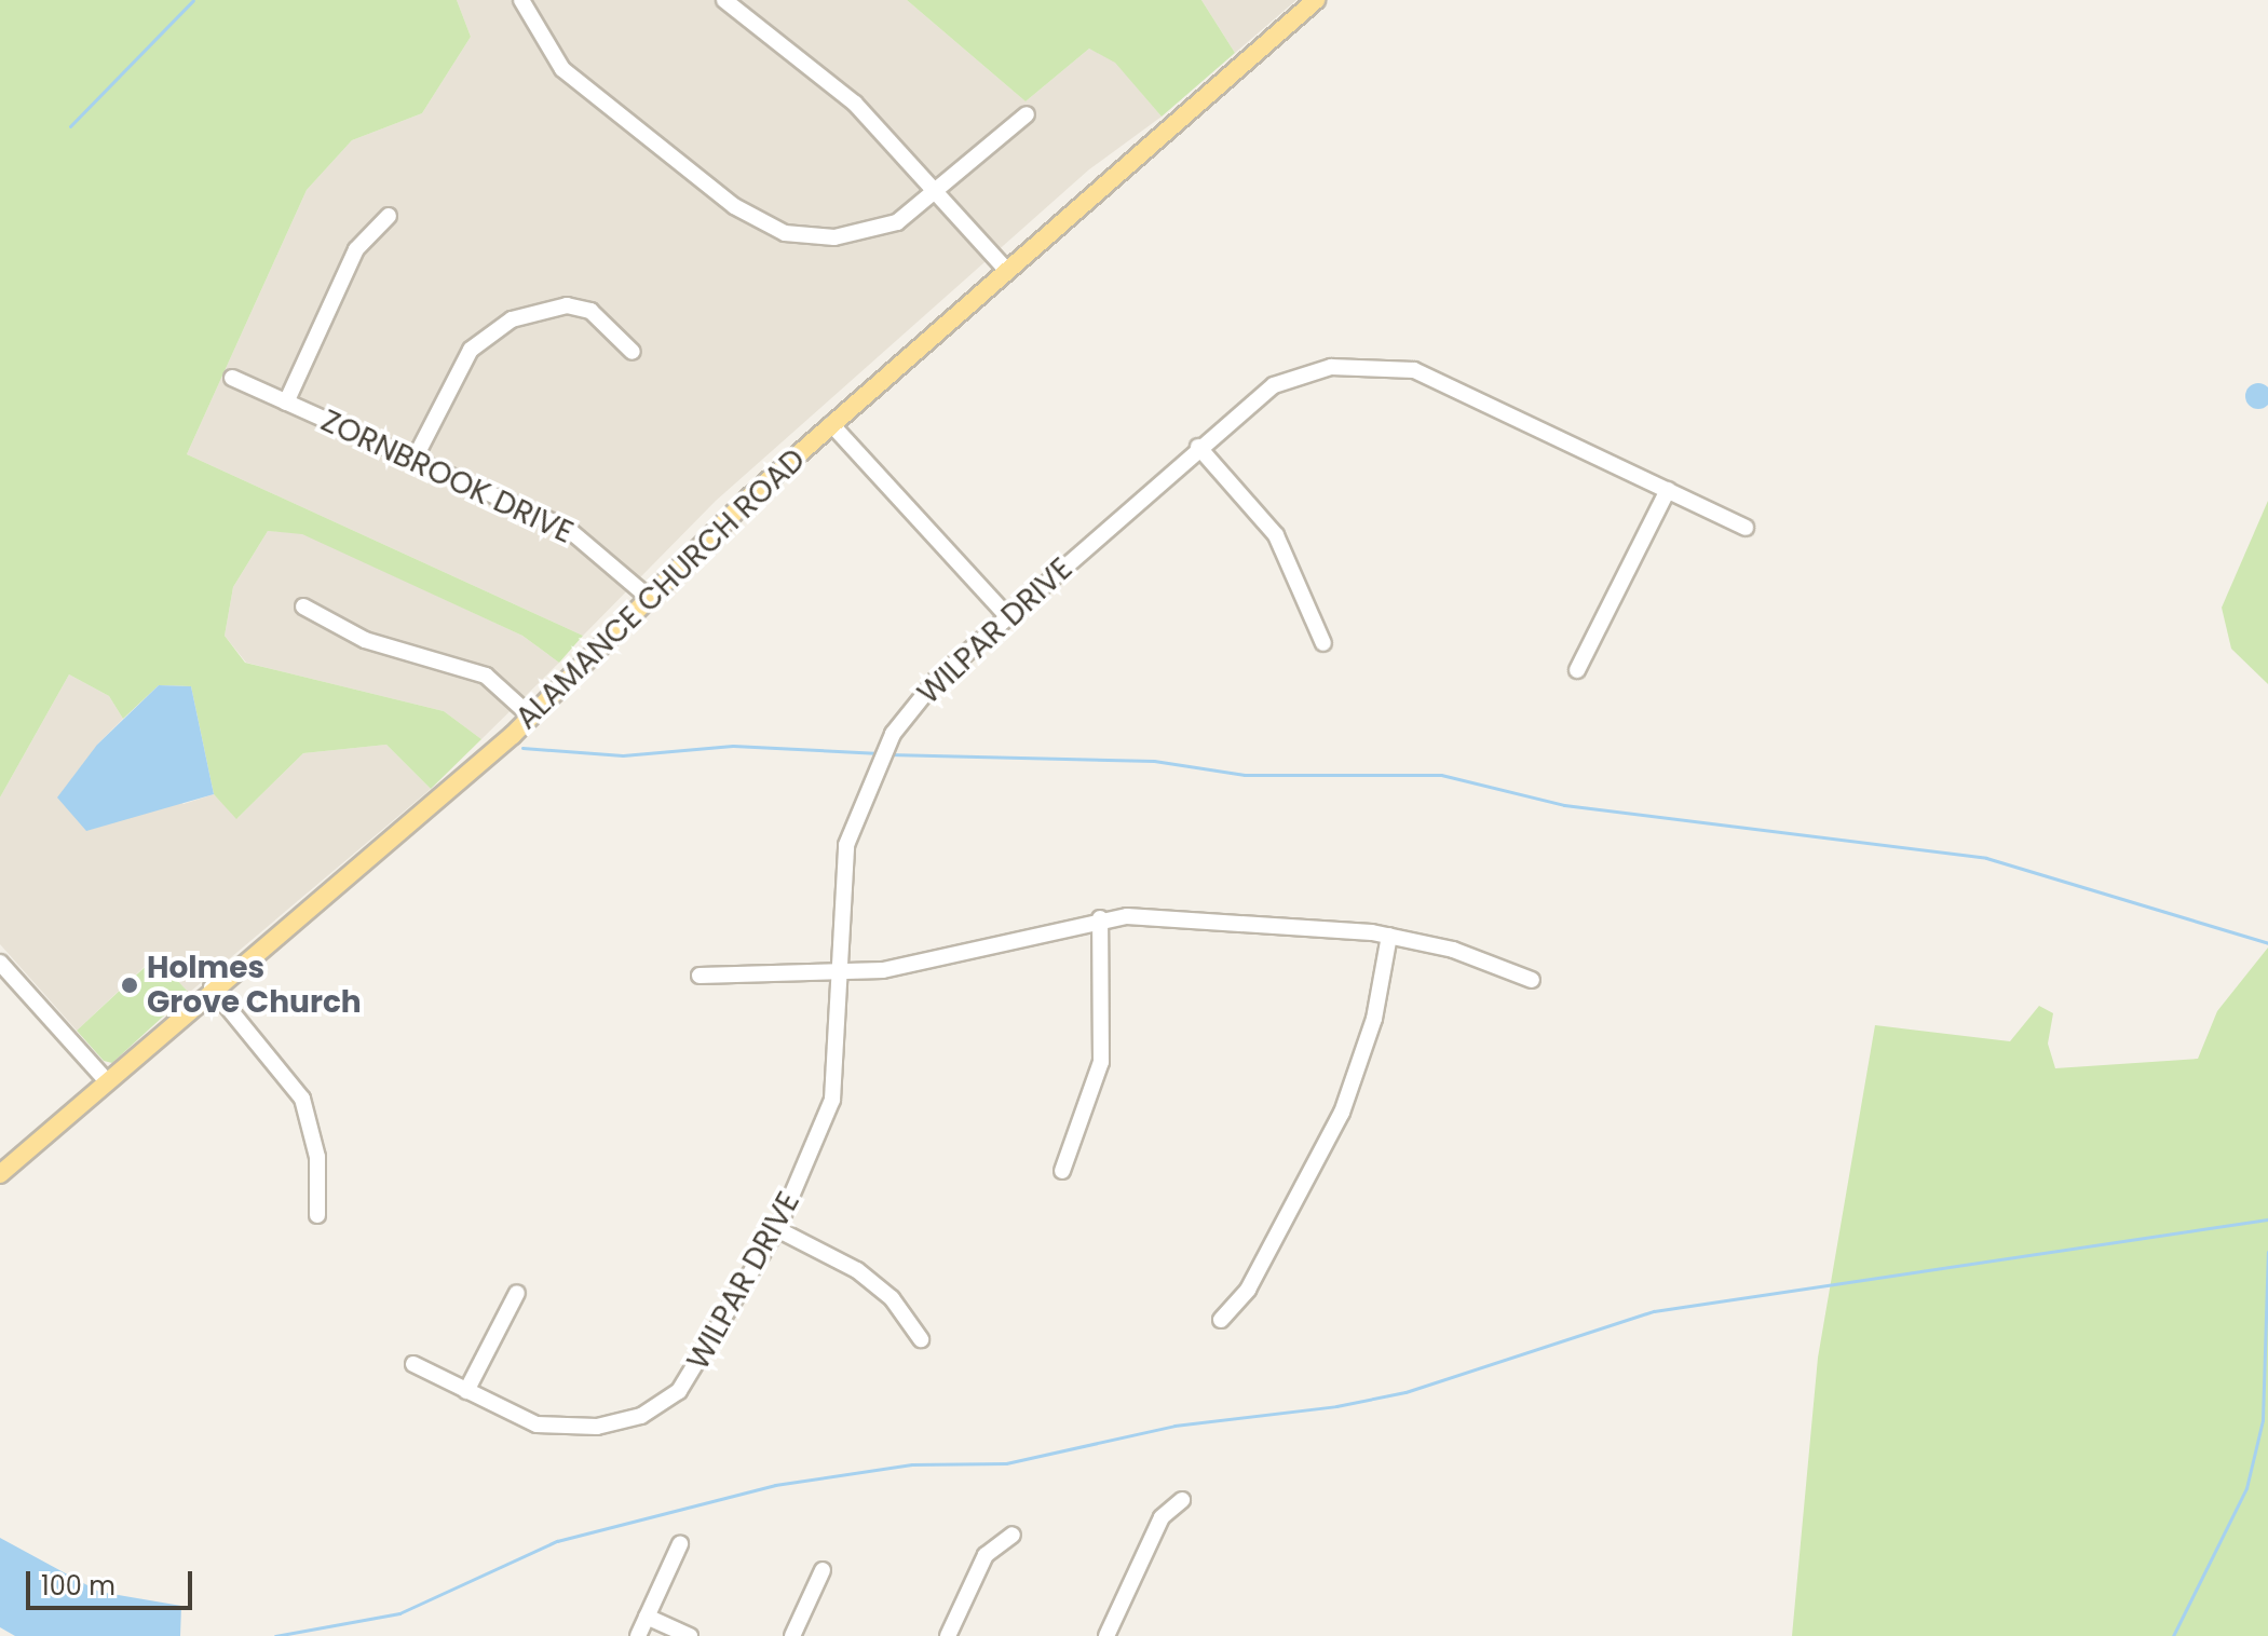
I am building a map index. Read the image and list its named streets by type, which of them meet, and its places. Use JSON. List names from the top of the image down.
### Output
{
  "streets": {
    "main road": ["ALAMANCE CHURCH ROAD"],
    "street": ["ZORNBROOK DRIVE", "WILPAR DRIVE"]
  },
  "crossings": [
    ["ZORNBROOK DRIVE", "ALAMANCE CHURCH ROAD"]
  ],
  "places": ["Holmes Grove Church"],
  "scale_bar": "100 m"
}
